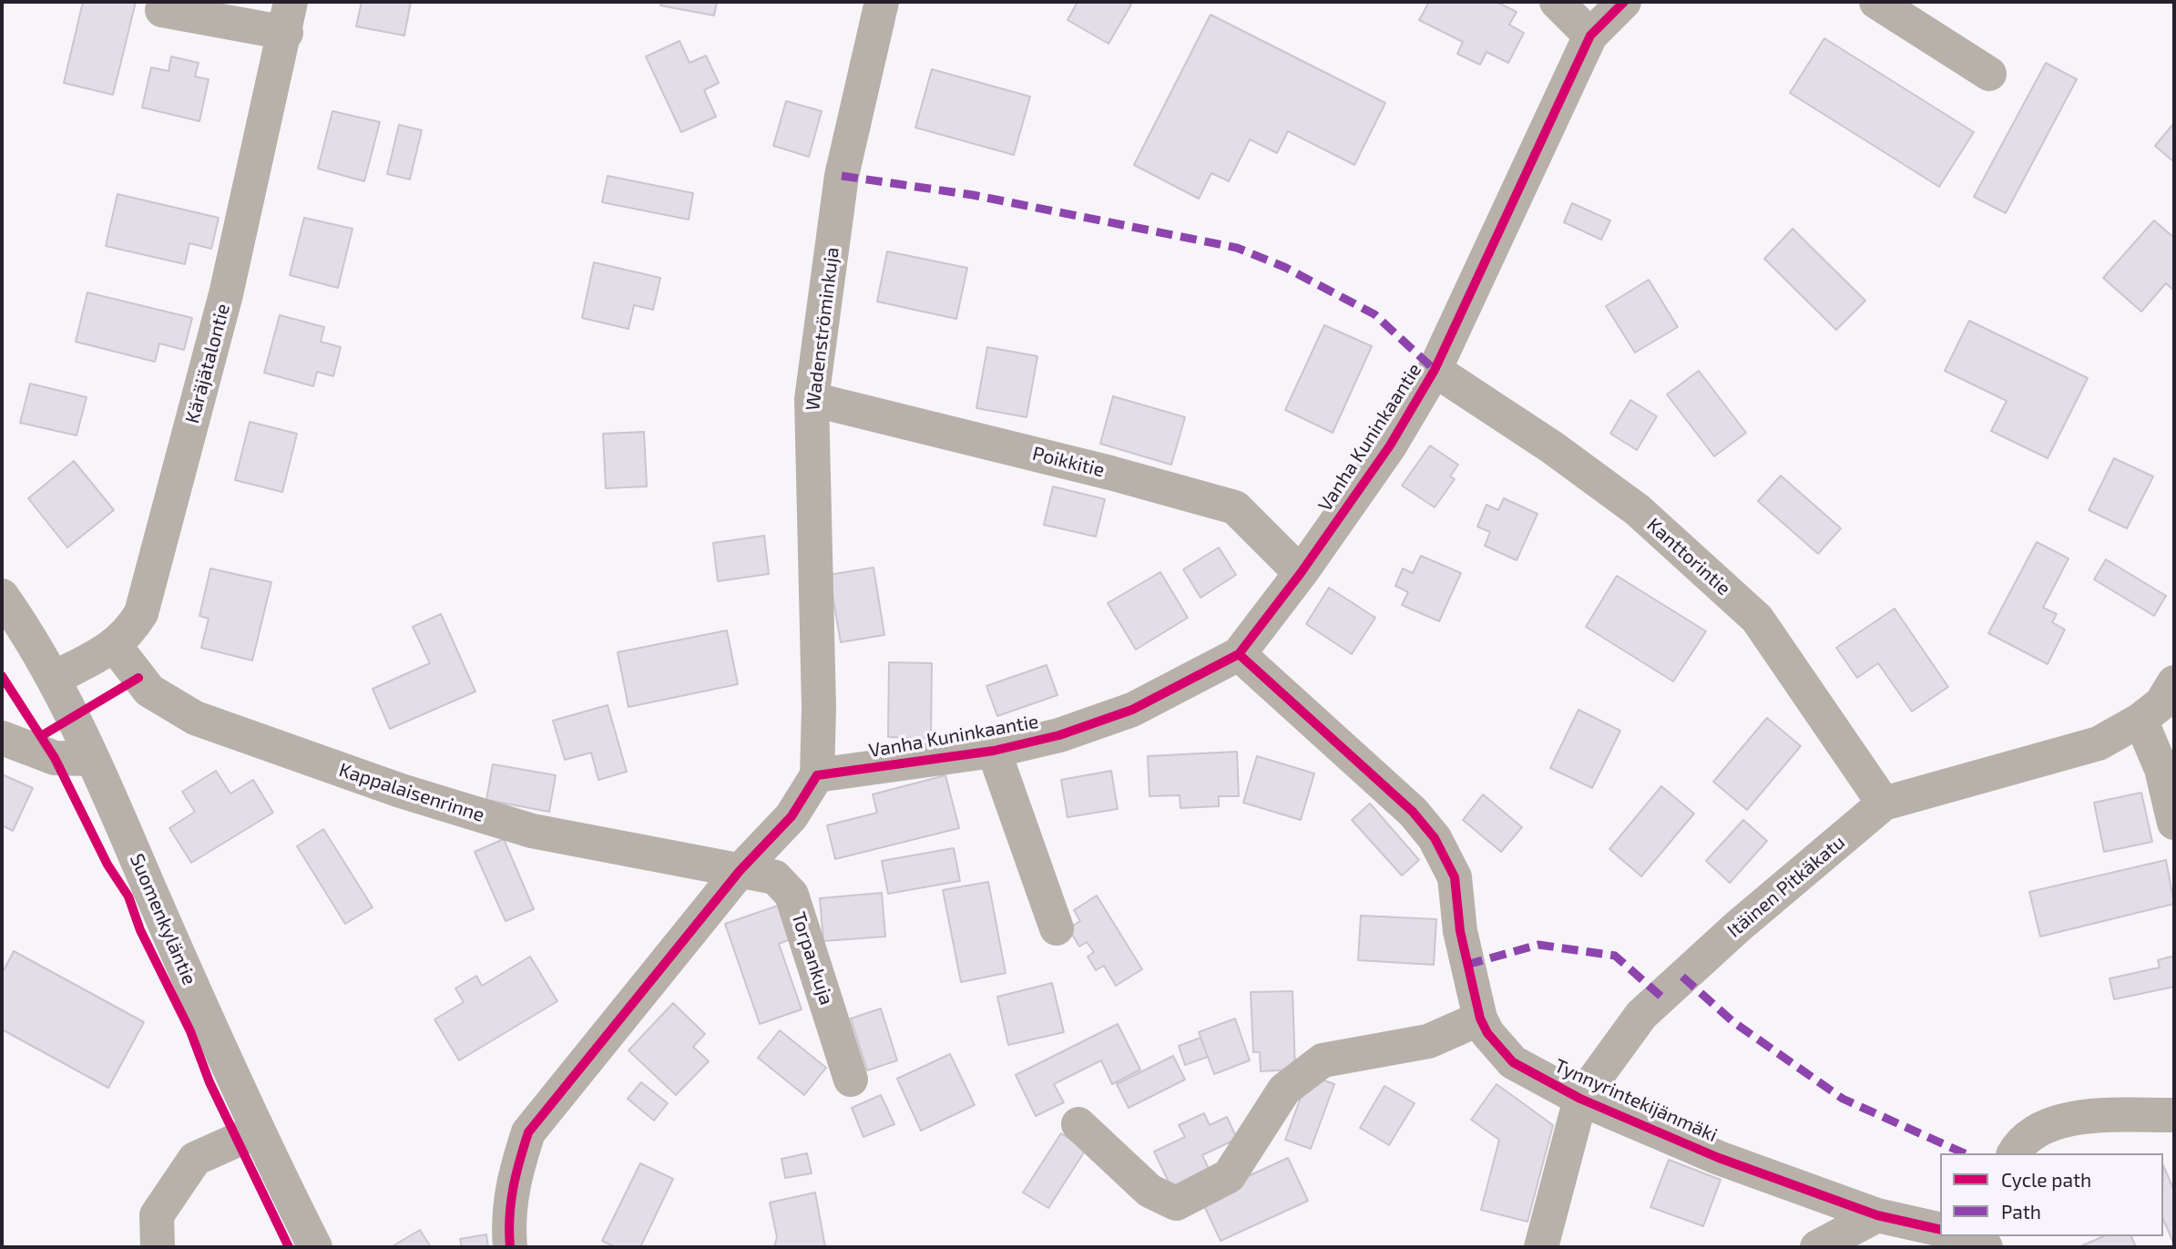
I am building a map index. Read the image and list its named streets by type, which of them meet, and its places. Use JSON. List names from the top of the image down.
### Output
{
  "streets": {
    "street": [
      "Wadenströminkuja",
      "Käräjätalontie",
      "Vanha Kuninkaantie",
      "Poikkitie",
      "Kanttorintie",
      "Kappalaisenrinne",
      "Itäinen Pitkäkatu",
      "Suomenkyläntie",
      "Torpankuja",
      "Tynnyrintekijänmäki"
    ]
  },
  "crossings": [
    ["Wadenströminkuja", "Vanha Kuninkaantie"],
    ["Wadenströminkuja", "Poikkitie"],
    ["Käräjätalontie", "Kappalaisenrinne"],
    ["Käräjätalontie", "Suomenkyläntie"],
    ["Vanha Kuninkaantie", "Poikkitie"],
    ["Vanha Kuninkaantie", "Kanttorintie"],
    ["Vanha Kuninkaantie", "Tynnyrintekijänmäki"],
    ["Kanttorintie", "Itäinen Pitkäkatu"],
    ["Kappalaisenrinne", "Torpankuja"],
    ["Itäinen Pitkäkatu", "Tynnyrintekijänmäki"]
  ],
  "legend": ["Cycle path", "Path"]
}
